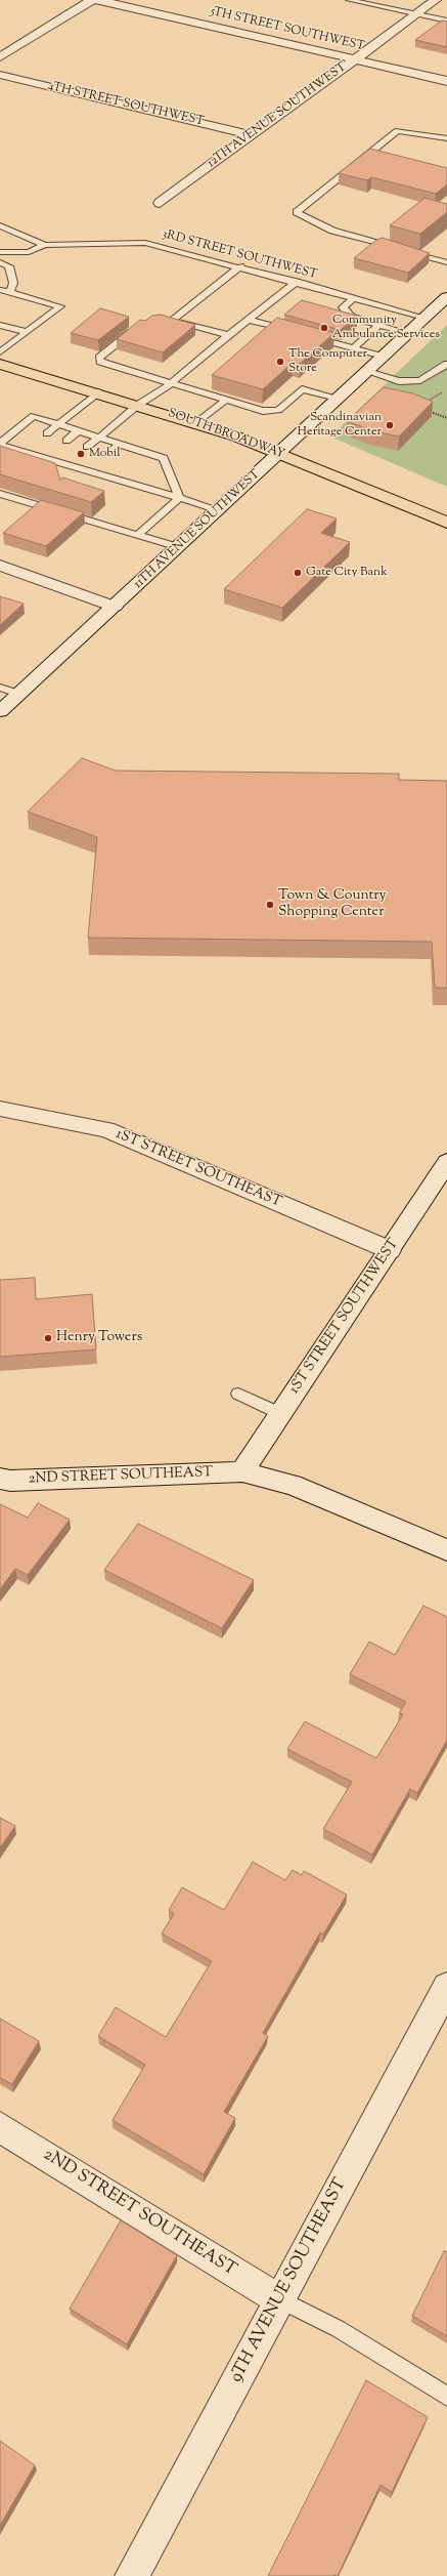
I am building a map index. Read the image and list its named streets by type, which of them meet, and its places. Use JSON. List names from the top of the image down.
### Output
{
  "streets": {
    "main road": ["SOUTH BROADWAY"],
    "street": [
      "5TH STREET SOUTHWEST",
      "4TH STREET SOUTHWEST",
      "12TH AVENUE SOUTHWEST",
      "11TH AVENUE SOUTHWEST",
      "1ST STREET SOUTHEAST",
      "1ST STREET SOUTHWEST",
      "2ND STREET SOUTHEAST",
      "9TH AVENUE SOUTHEAST"
    ],
    "lane": ["3RD STREET SOUTHWEST"]
  },
  "crossings": [
    ["5TH STREET SOUTHWEST", "12TH AVENUE SOUTHWEST"],
    ["4TH STREET SOUTHWEST", "12TH AVENUE SOUTHWEST"],
    ["3RD STREET SOUTHWEST", "11TH AVENUE SOUTHWEST"],
    ["SOUTH BROADWAY", "11TH AVENUE SOUTHWEST"],
    ["1ST STREET SOUTHEAST", "1ST STREET SOUTHWEST"],
    ["1ST STREET SOUTHWEST", "2ND STREET SOUTHEAST"],
    ["2ND STREET SOUTHEAST", "9TH AVENUE SOUTHEAST"]
  ],
  "places": [
    "Community Ambulance Services",
    "The Computer Store",
    "Scandinavian Heritage Center",
    "Mobil",
    "Gate City Bank",
    "Town & Country Shopping Center",
    "Henry Towers"
  ]
}
